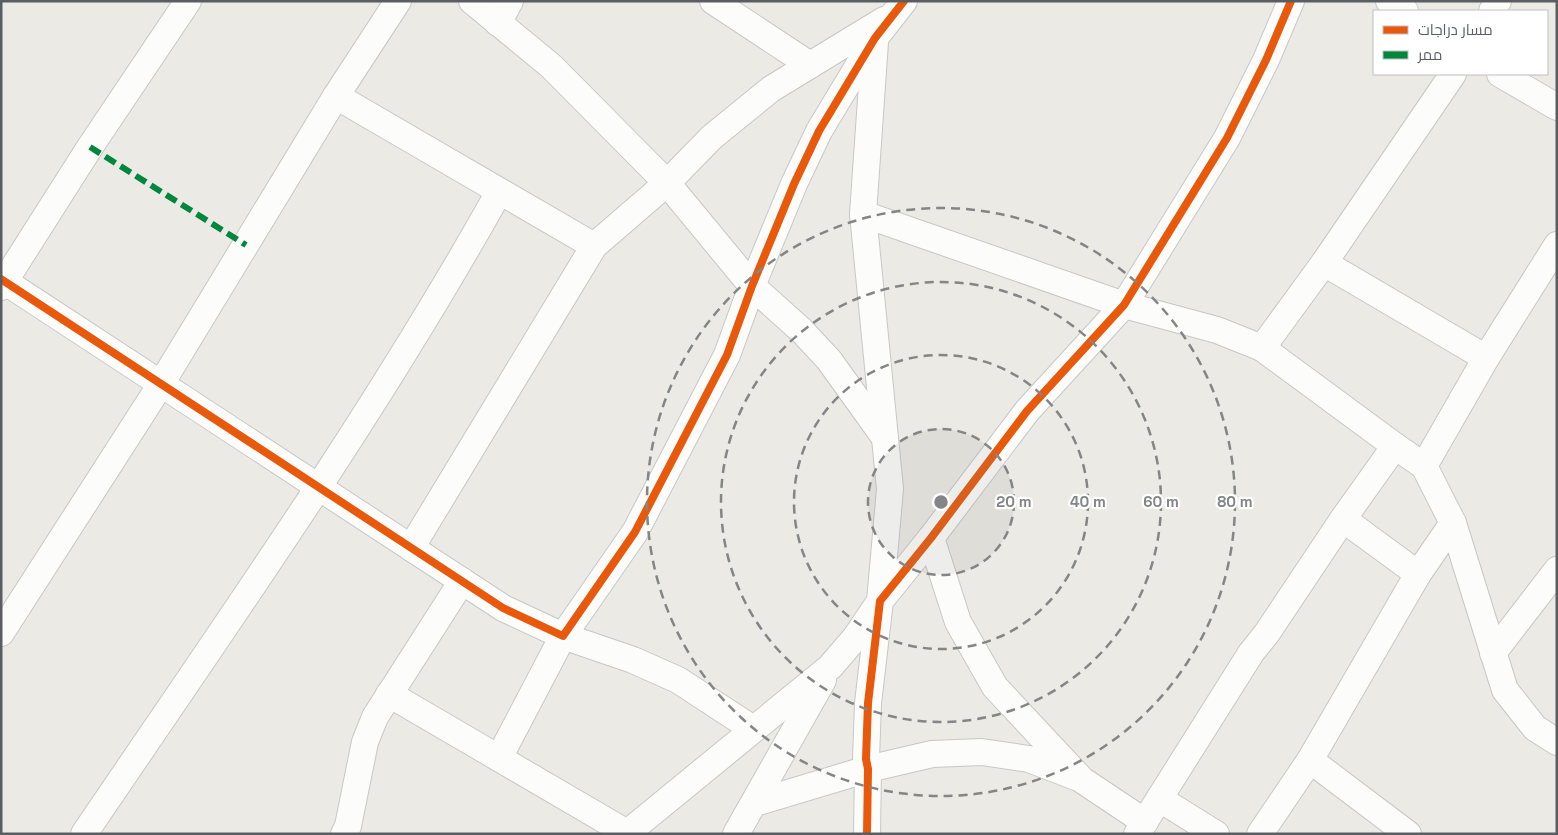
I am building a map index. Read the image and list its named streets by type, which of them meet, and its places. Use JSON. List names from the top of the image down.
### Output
{
  "legend": ["مسار دراجات", "ممر"],
  "rings": [
    "20 m",
    "40 m",
    "60 m",
    "80 m"
  ]
}
